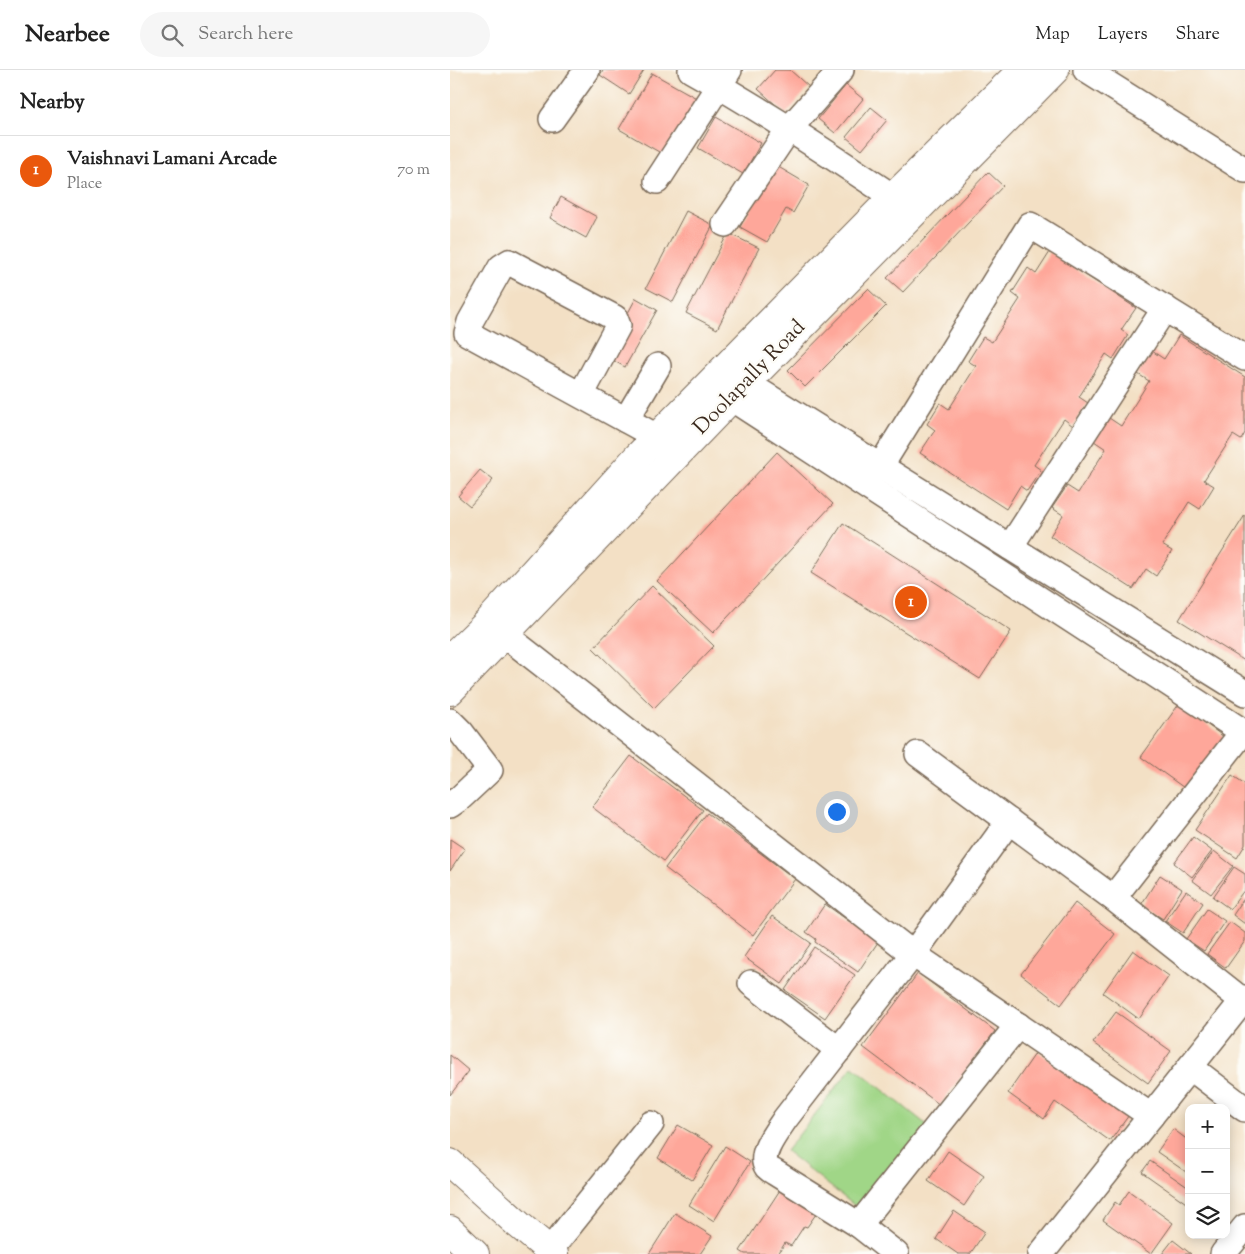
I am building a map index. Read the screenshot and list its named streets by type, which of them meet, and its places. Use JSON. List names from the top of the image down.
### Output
{
  "streets": {
    "main road": ["Doolapally Road"]
  },
  "page": {
    "header": "Nearbee",
    "search": "Search here",
    "nav": ["Map", "Layers", "Share"],
    "heading": "Nearby",
    "list": [
      {
        "mark": "1",
        "name": "Vaishnavi Lamani Arcade",
        "note": "Place",
        "value": "70 m"
      }
    ],
    "pins": "1",
    "map_buttons": ["+", "−"]
  }
}
